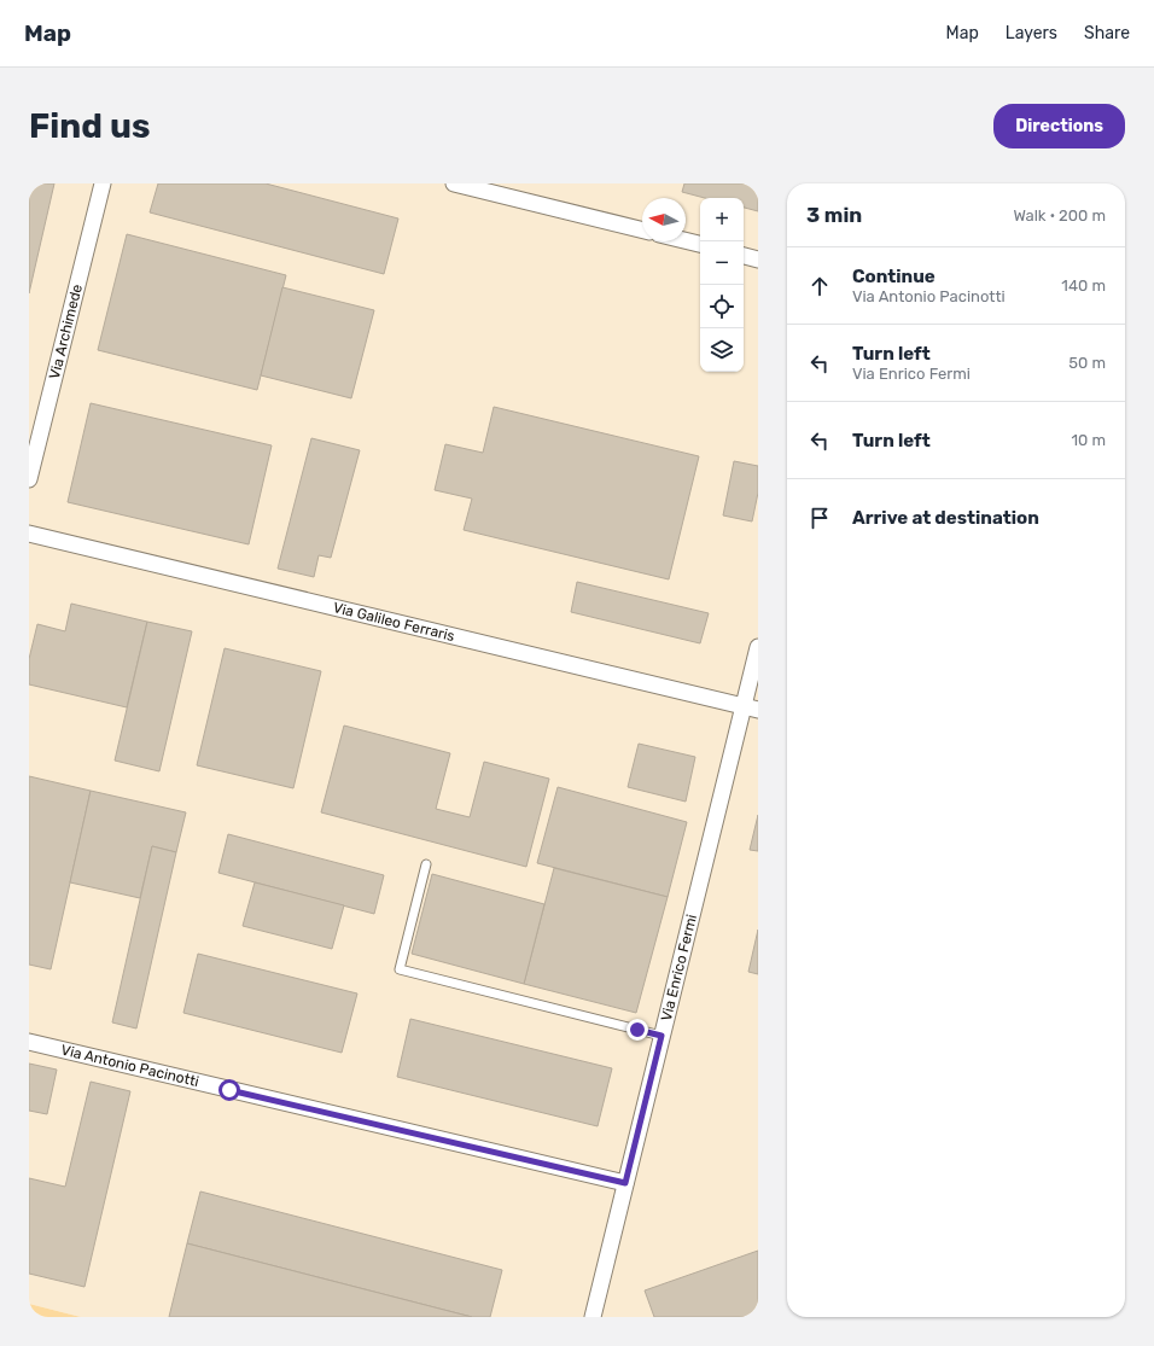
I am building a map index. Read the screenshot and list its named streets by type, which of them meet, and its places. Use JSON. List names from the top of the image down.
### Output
{
  "streets": {
    "street": [
      "Via Archimede",
      "Via Galileo Ferraris",
      "Via Enrico Fermi",
      "Via Antonio Pacinotti"
    ]
  },
  "crossings": [
    ["Via Galileo Ferraris", "Via Enrico Fermi"],
    ["Via Enrico Fermi", "Via Antonio Pacinotti"]
  ],
  "north": "left",
  "page": {
    "header": "Map",
    "nav": ["Map", "Layers", "Share"],
    "buttons": "Directions",
    "title": "Find us",
    "heading": ["3 min", "Walk · 200 m"],
    "map_buttons": ["+", "−"],
    "list": [
      ["Continue", "Via Antonio Pacinotti", "140 m"],
      ["Turn left", "Via Enrico Fermi", "50 m"],
      ["Turn left", "10 m"],
      "Arrive at destination"
    ]
  }
}
